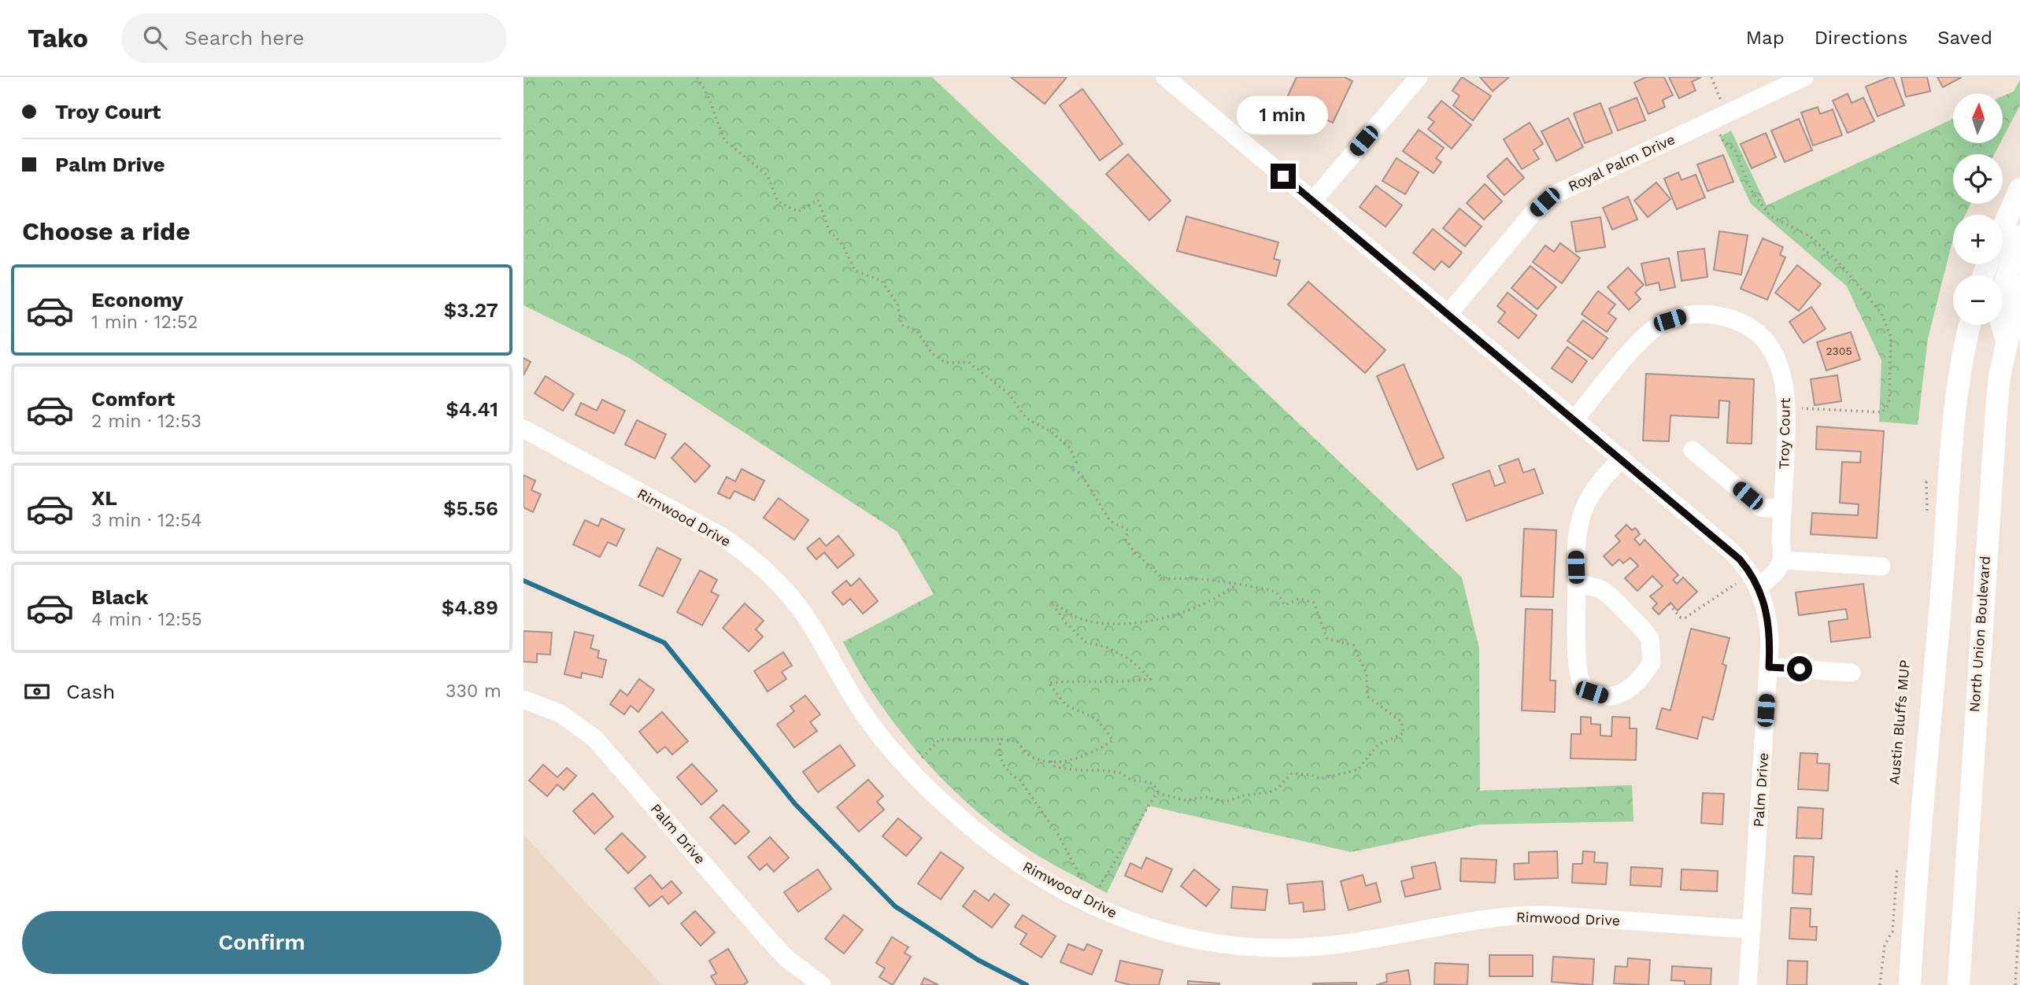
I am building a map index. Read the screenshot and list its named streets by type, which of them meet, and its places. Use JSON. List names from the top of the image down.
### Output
{
  "streets": {
    "main road": ["North Union Boulevard"],
    "street": [
      "Royal Palm Drive",
      "Troy Court",
      "Rimwood Drive",
      "Palm Drive"
    ]
  },
  "crossings": [
    ["Royal Palm Drive", "Palm Drive"],
    ["Troy Court", "Palm Drive"],
    ["Rimwood Drive", "Palm Drive"]
  ],
  "house_numbers": ["2305"],
  "north": "top",
  "page": {
    "header": "Tako",
    "search": "Search here",
    "nav": ["Map", "Directions", "Saved"],
    "banner": ["Troy Court", "Palm Drive"],
    "map_buttons": ["+", "−"],
    "bubble": "1 min",
    "heading": "Choose a ride",
    "list": [
      {
        "name": "Economy",
        "note": "1 min · 12:52",
        "value": "$3.27"
      },
      {
        "name": "Comfort",
        "note": "2 min · 12:53",
        "value": "$4.41"
      },
      {
        "name": "XL",
        "note": "3 min · 12:54",
        "value": "$5.56"
      },
      {
        "name": "Black",
        "note": "4 min · 12:55",
        "value": "$4.89"
      }
    ],
    "pay": ["Cash", "330 m"],
    "buttons": "Confirm"
  }
}
